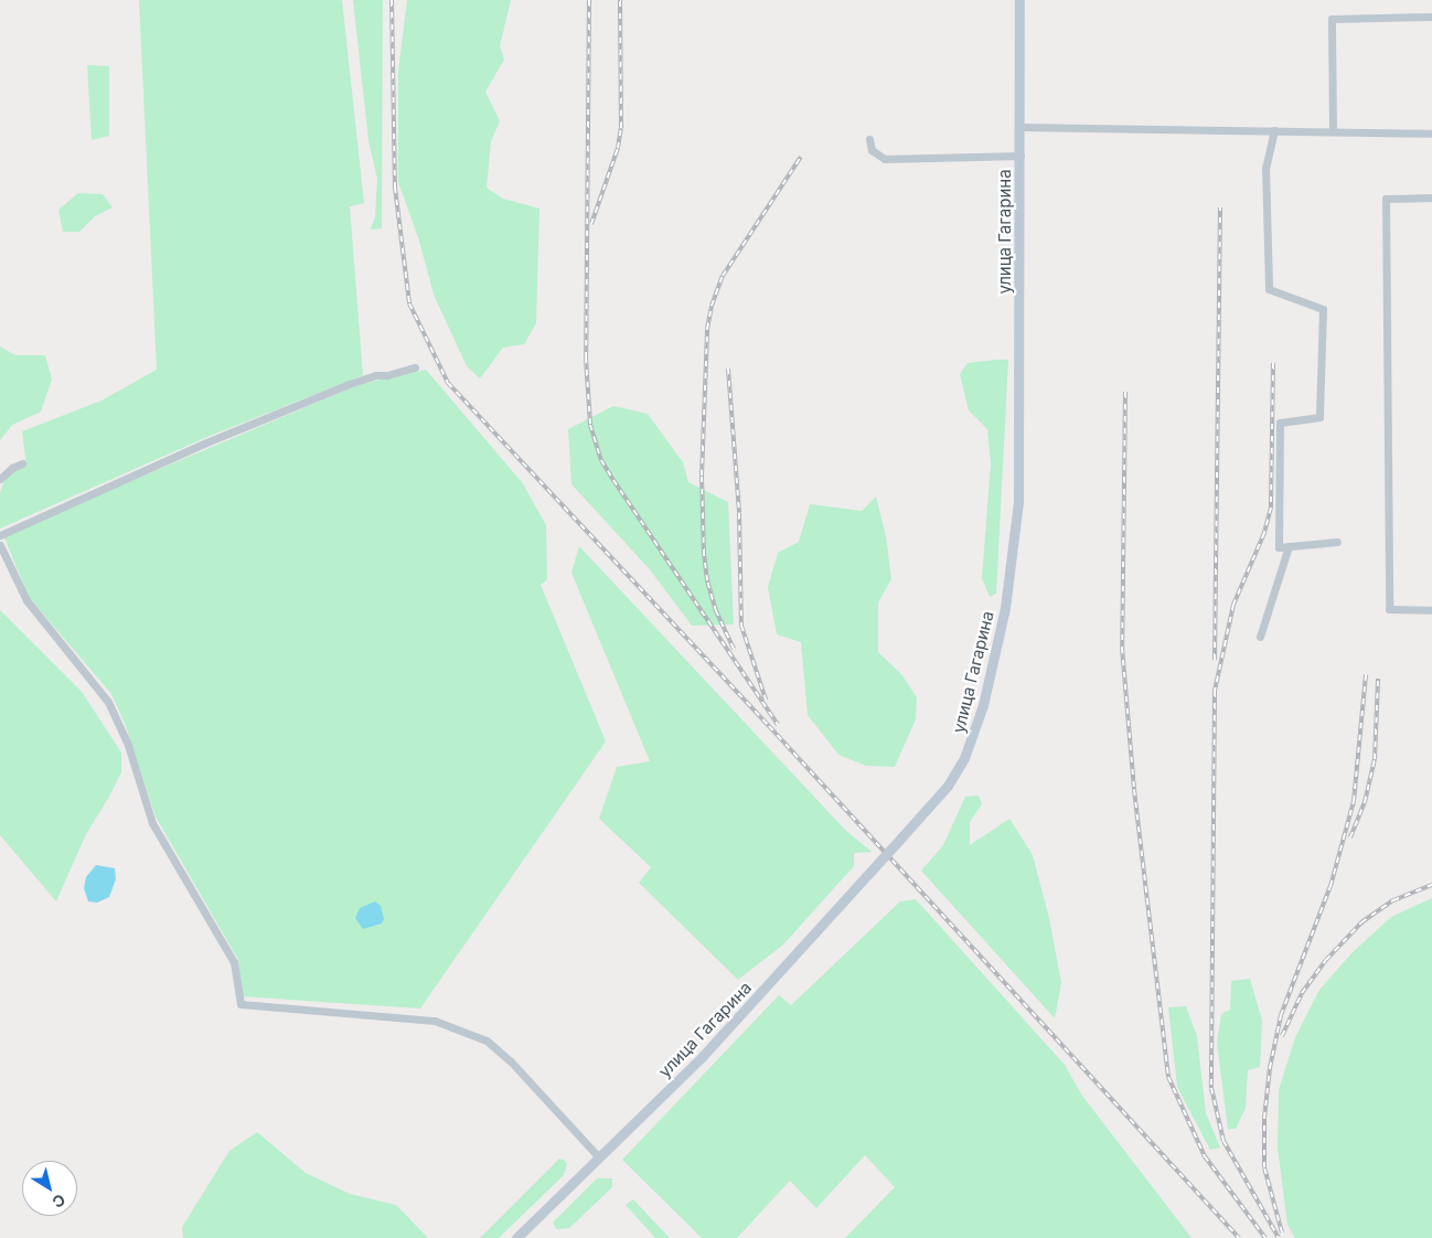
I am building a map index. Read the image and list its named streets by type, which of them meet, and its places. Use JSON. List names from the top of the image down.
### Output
{
  "streets": {
    "main road": ["улица Гагарина"]
  },
  "north": "bottom right"
}
